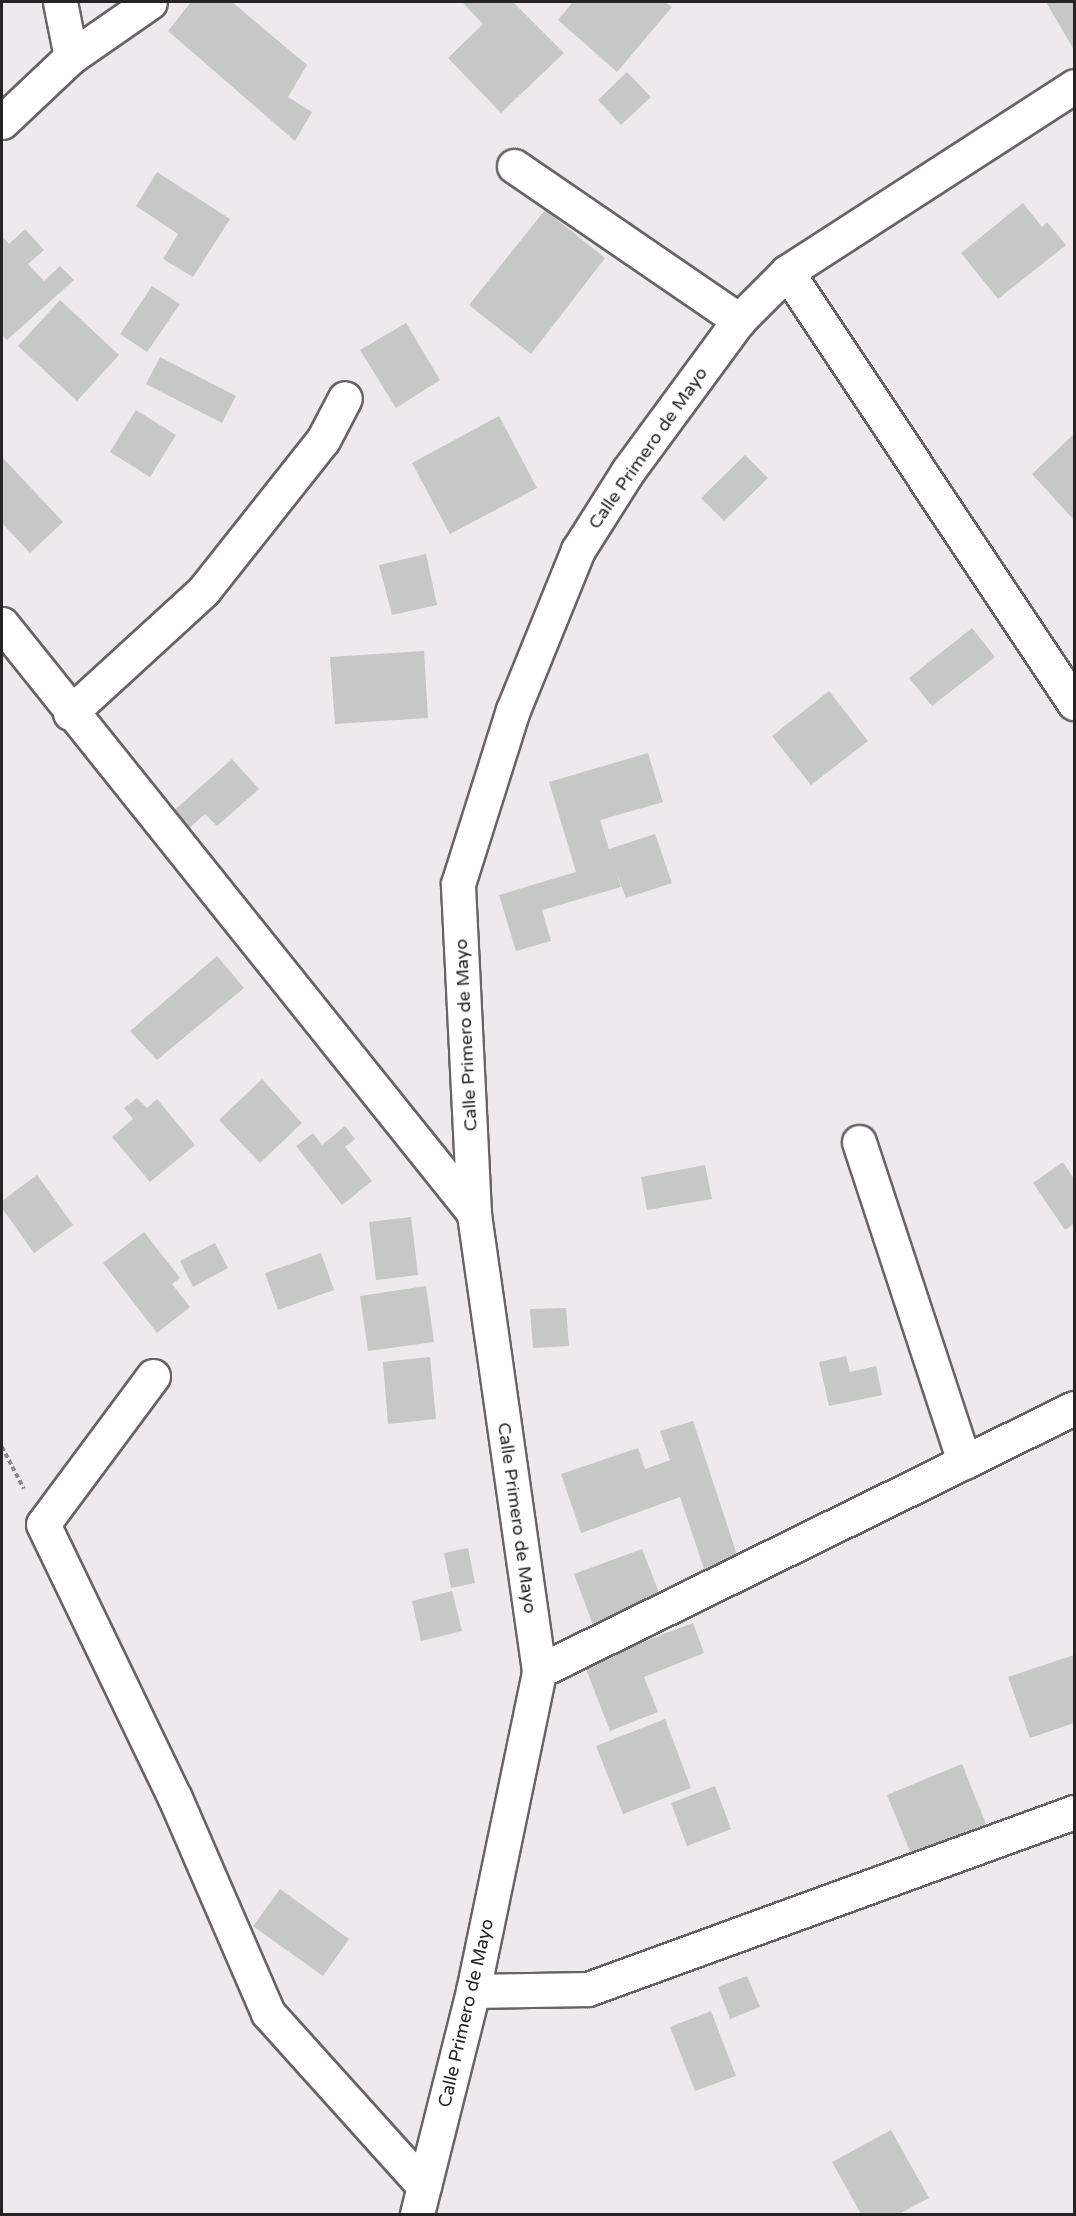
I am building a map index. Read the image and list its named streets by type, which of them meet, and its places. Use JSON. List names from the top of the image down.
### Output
{
  "streets": {
    "street": ["Calle Primero de Mayo"]
  }
}
